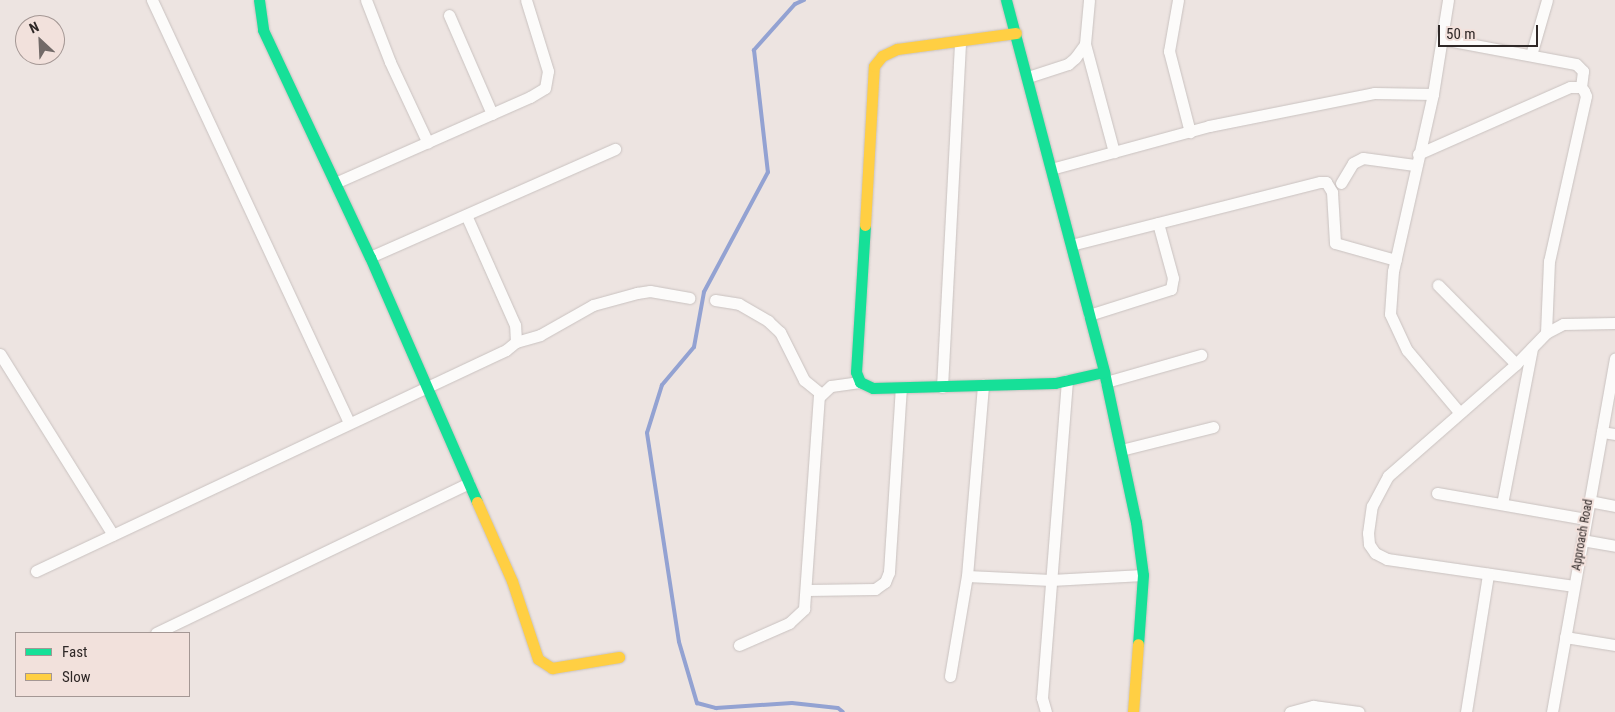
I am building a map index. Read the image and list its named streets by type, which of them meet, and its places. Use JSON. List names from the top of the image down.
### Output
{
  "streets": {
    "street": ["Approach Road"]
  },
  "legend": ["Fast", "Slow"],
  "scale_bar": "50 m",
  "north": "top left"
}
